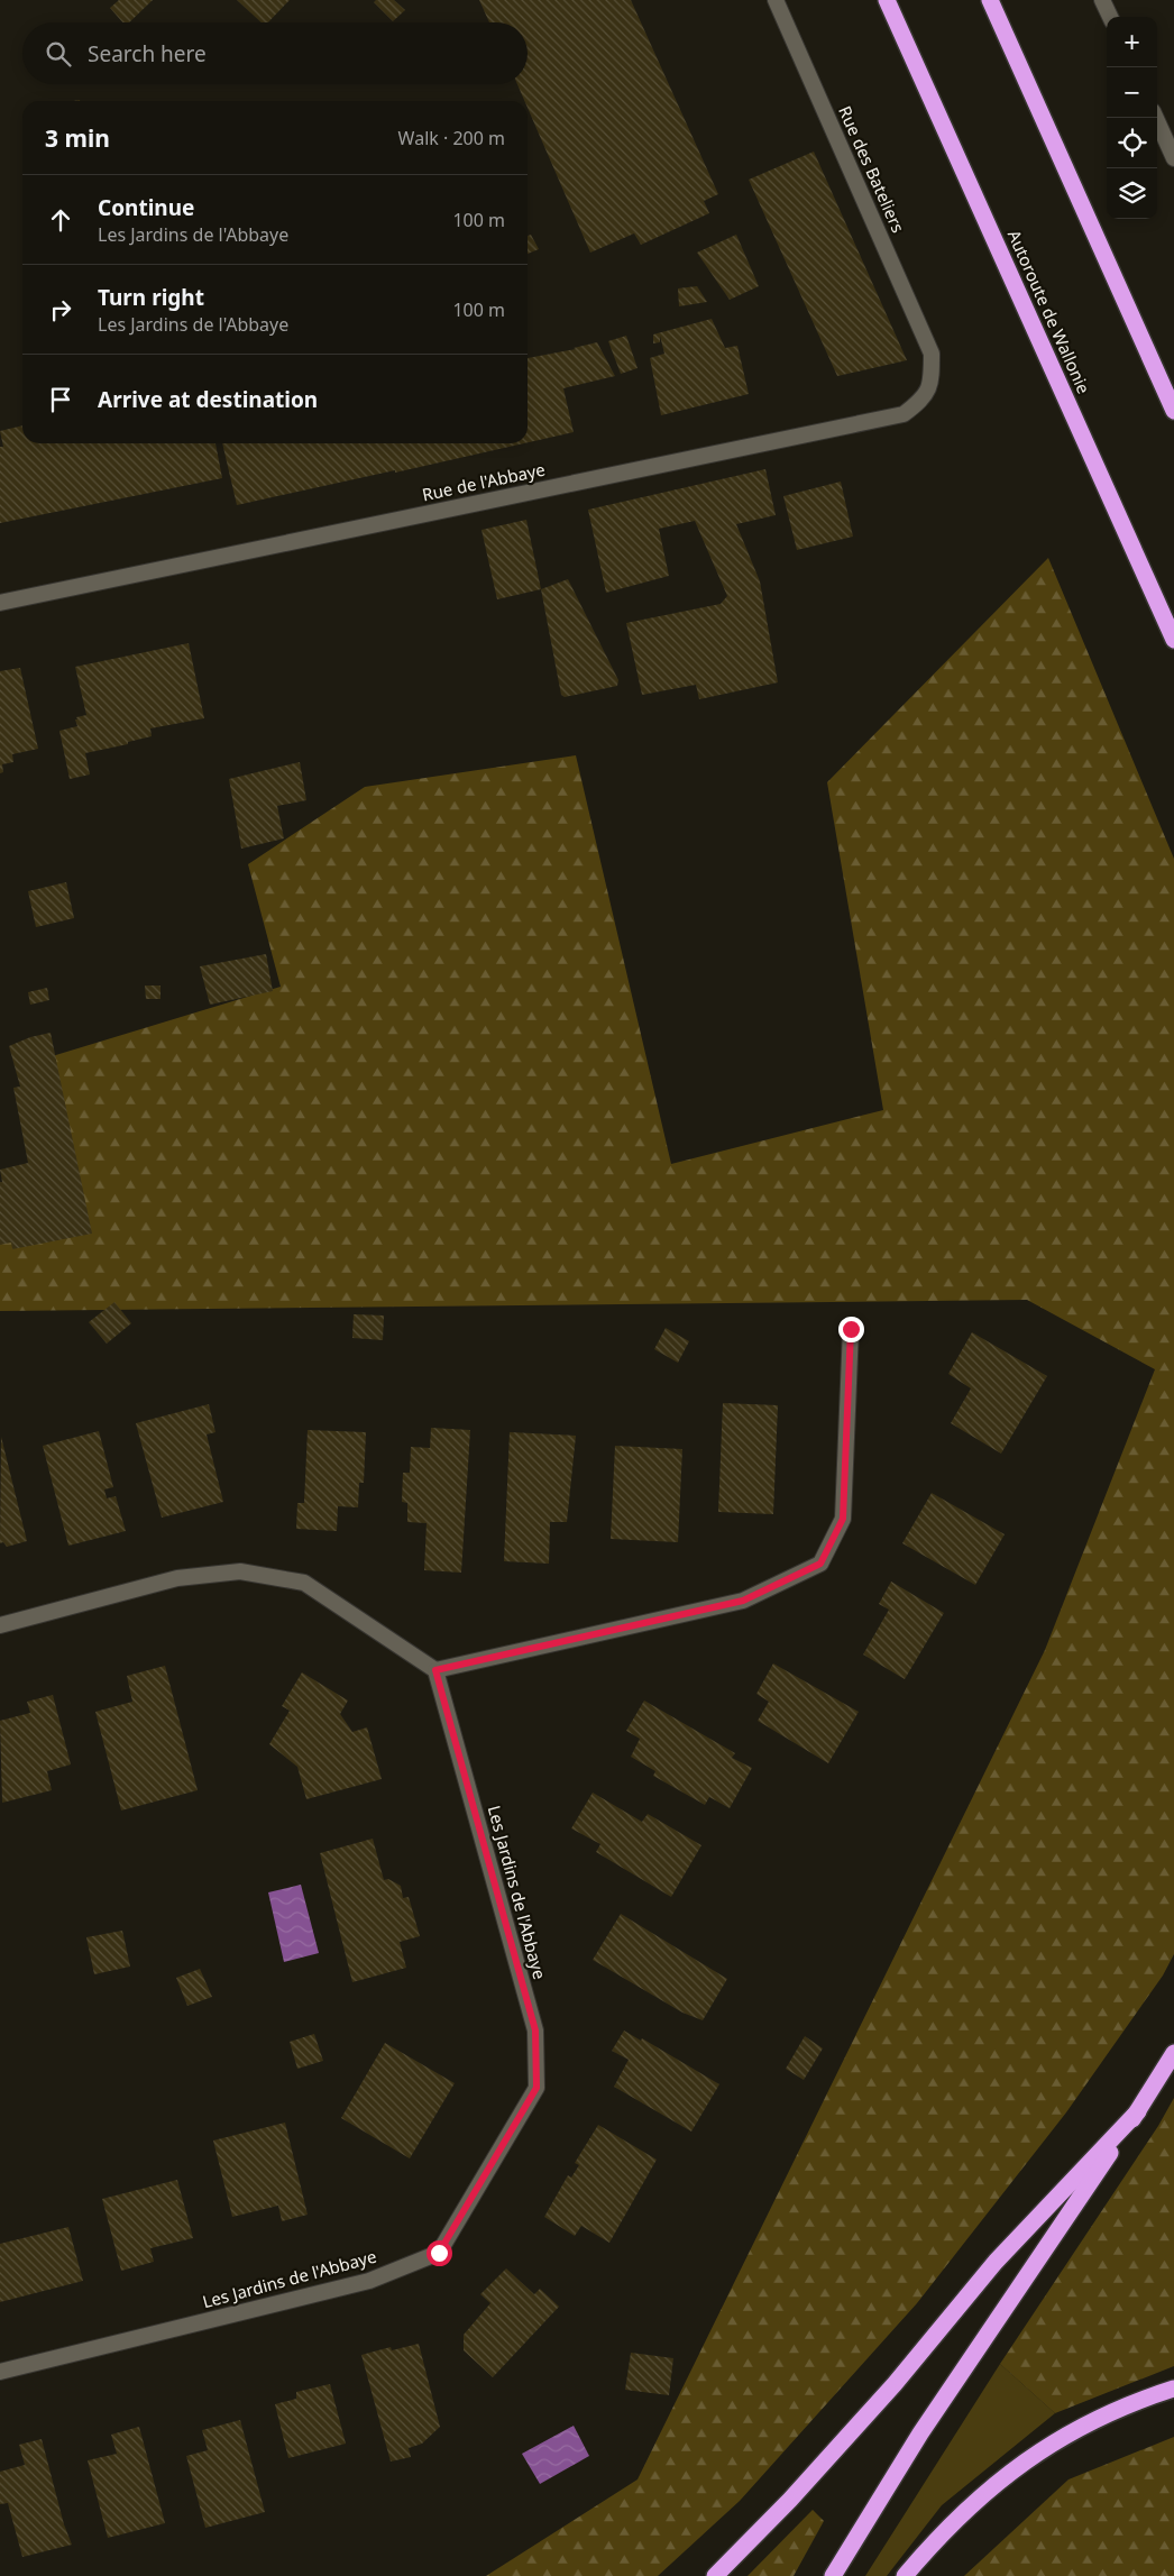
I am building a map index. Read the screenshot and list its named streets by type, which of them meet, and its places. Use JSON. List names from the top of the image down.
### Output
{
  "streets": {
    "highway": ["Autoroute de Wallonie"],
    "street": ["Rue des Bateliers", "Rue de l'Abbaye", "Les Jardins de l'Abbaye"]
  },
  "crossings": [
    ["Rue des Bateliers", "Rue de l'Abbaye"]
  ],
  "page": {
    "map_buttons": ["+", "−"],
    "search": "Search here",
    "heading": ["3 min", "Walk · 200 m"],
    "list": [
      ["Continue", "Les Jardins de l'Abbaye", "100 m"],
      ["Turn right", "Les Jardins de l'Abbaye", "100 m"],
      "Arrive at destination"
    ]
  }
}
